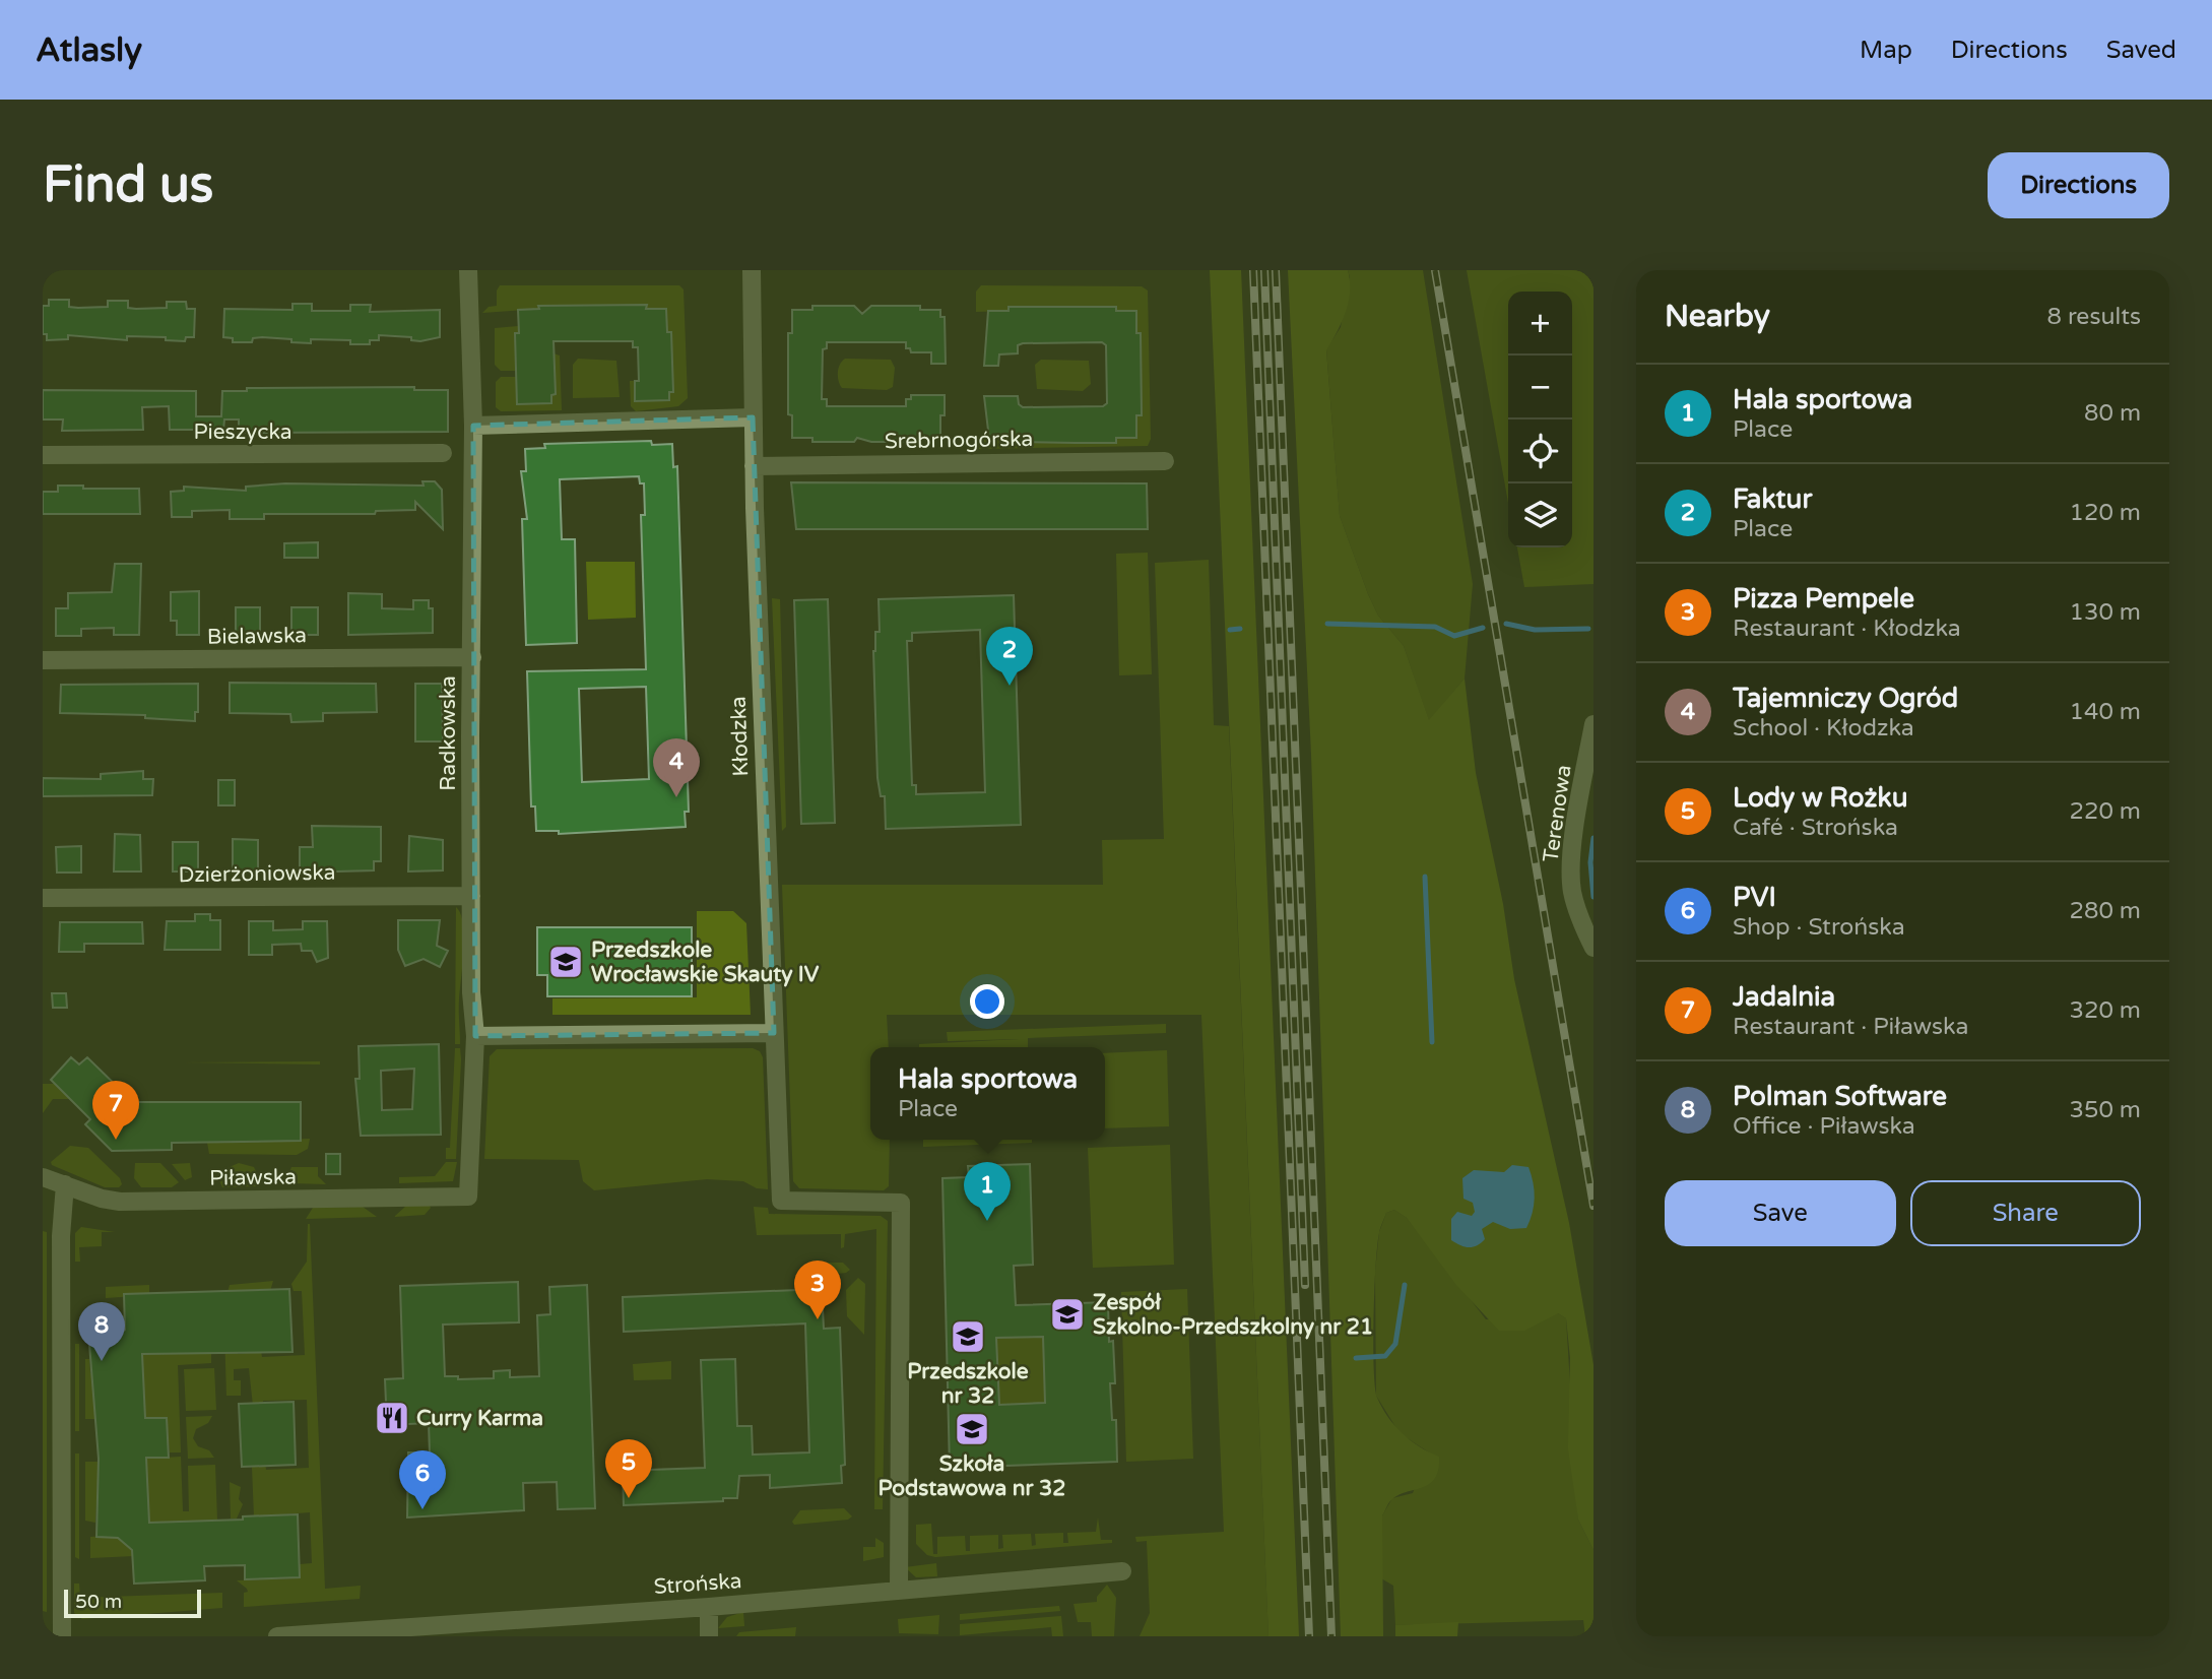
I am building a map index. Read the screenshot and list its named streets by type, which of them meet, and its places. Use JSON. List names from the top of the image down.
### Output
{
  "streets": {
    "street": [
      "Pieszycka",
      "Srebrnogórska",
      "Bielawska",
      "Radkowska",
      "Kłodzka",
      "Terenowa",
      "Dzierżoniowska",
      "Piławska",
      "Strońska"
    ]
  },
  "crossings": [
    ["Srebrnogórska", "Kłodzka"],
    ["Bielawska", "Radkowska"],
    ["Radkowska", "Dzierżoniowska"],
    ["Radkowska", "Piławska"],
    ["Kłodzka", "Strońska"]
  ],
  "places": {
    "school or university": [
      "Przedszkole Wrocławskie Skauty IV",
      "Zespół Szkolno-Przedszkolny nr 21",
      "Przedszkole nr 32",
      "Szkoła Podstawowa nr 32"
    ],
    "restaurant": ["Curry Karma"]
  },
  "scale_bar": "50 m",
  "page": {
    "header": "Atlasly",
    "nav": ["Map", "Directions", "Saved"],
    "buttons": [
      "Directions",
      ["Save", "Share"]
    ],
    "title": "Find us",
    "heading": ["Nearby", "8 results"],
    "map_buttons": ["+", "−"],
    "list": [
      {
        "mark": "1",
        "name": "Hala sportowa",
        "note": "Place",
        "value": "80 m"
      },
      {
        "mark": "2",
        "name": "Faktur",
        "note": "Place",
        "value": "120 m"
      },
      {
        "mark": "3",
        "name": "Pizza Pempele",
        "note": "Restaurant · Kłodzka",
        "value": "130 m"
      },
      {
        "mark": "4",
        "name": "Tajemniczy Ogród",
        "note": "School · Kłodzka",
        "value": "140 m"
      },
      {
        "mark": "5",
        "name": "Lody w Rożku",
        "note": "Café · Strońska",
        "value": "220 m"
      },
      {
        "mark": "6",
        "name": "PVI",
        "note": "Shop · Strońska",
        "value": "280 m"
      },
      {
        "mark": "7",
        "name": "Jadalnia",
        "note": "Restaurant · Piławska",
        "value": "320 m"
      },
      {
        "mark": "8",
        "name": "Polman Software",
        "note": "Office · Piławska",
        "value": "350 m"
      }
    ],
    "pins": [
      "2",
      "4",
      "7",
      "1",
      "3",
      "8",
      "5",
      "6"
    ],
    "popup": ["Hala sportowa", "Place"],
    "scale": "50 m"
  }
}
